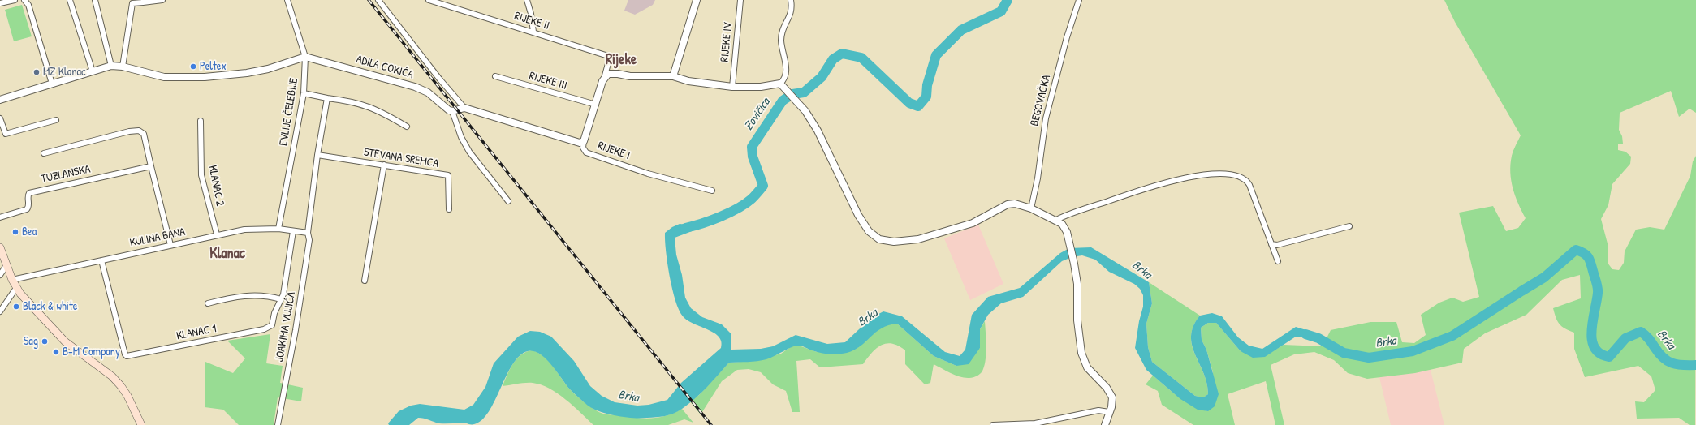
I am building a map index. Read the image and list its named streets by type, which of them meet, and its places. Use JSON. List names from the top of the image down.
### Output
{
  "streets": {
    "street": [
      "RIJEKE II",
      "RIJEKE IV",
      "ADILA COKIĆA",
      "RIJEKE III",
      "BEGOVAČKA",
      "EVLIJE ČELEBIJE",
      "RIJEKE I",
      "STEVANA SREMCA",
      "TUZLANSKA",
      "KLANAC 2",
      "KULINA BANA",
      "JOAKIMA VUJIĆA",
      "KLANAC 1"
    ]
  },
  "crossings": [
    ["RIJEKE II", "RIJEKE I"],
    ["ADILA COKIĆA", "EVLIJE ČELEBIJE"],
    ["RIJEKE III", "RIJEKE I"],
    ["EVLIJE ČELEBIJE", "KULINA BANA"],
    ["STEVANA SREMCA", "JOAKIMA VUJIĆA"],
    ["KLANAC 2", "KULINA BANA"],
    ["KULINA BANA", "JOAKIMA VUJIĆA"],
    ["KULINA BANA", "KLANAC 1"]
  ],
  "districts": ["Rijeke", "Klanac"],
  "water": ["Zovičica", "Brka"],
  "places": [
    "Peltex",
    "MZ Klanac",
    "Bea",
    "Black & white",
    "Sag",
    "B-M Company"
  ]
}
